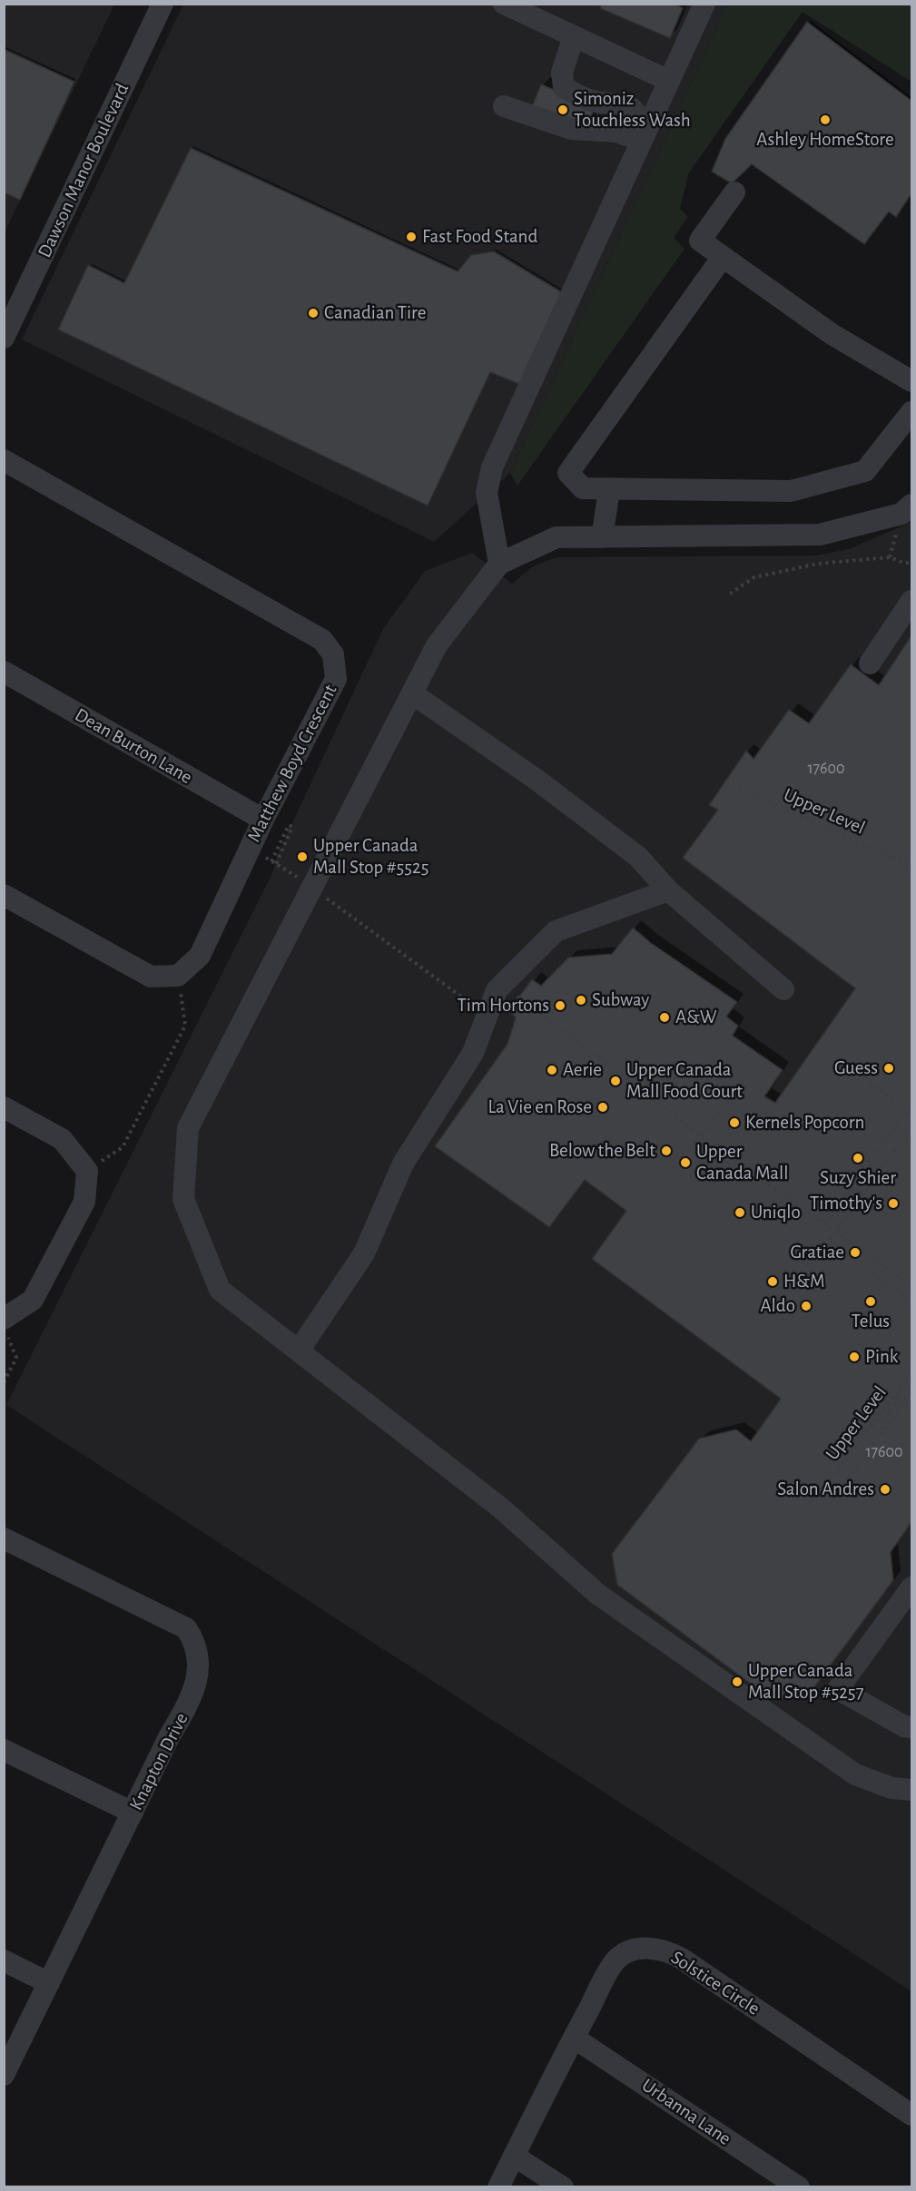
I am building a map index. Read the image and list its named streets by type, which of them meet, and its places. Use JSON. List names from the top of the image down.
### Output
{
  "streets": {
    "street": [
      "Dawson Manor Boulevard",
      "Dean Burton Lane",
      "Matthew Boyd Crescent",
      "Knapton Drive",
      "Solstice Circle",
      "Urbanna Lane"
    ],
    "path": ["Upper Level"]
  },
  "crossings": [
    ["Dean Burton Lane", "Matthew Boyd Crescent"],
    ["Solstice Circle", "Urbanna Lane"]
  ],
  "places": [
    "Simoniz Touchless Wash",
    "Ashley HomeStore",
    "Fast Food Stand",
    "Canadian Tire",
    "Upper Canada Mall Stop #5525",
    "Subway",
    "Tim Hortons",
    "A&W",
    "Guess",
    "Aerie",
    "Upper Canada Mall Food Court",
    "La Vie en Rose",
    "Kernels Popcorn",
    "Below the Belt",
    "Suzy Shier",
    "Upper Canada Mall",
    "Timothy's",
    "Uniqlo",
    "Gratiae",
    "H&M",
    "Telus",
    "Aldo",
    "Pink",
    "Salon Andres",
    "Upper Canada Mall Stop #5257"
  ],
  "house_numbers": ["17600", "17600"]
}
